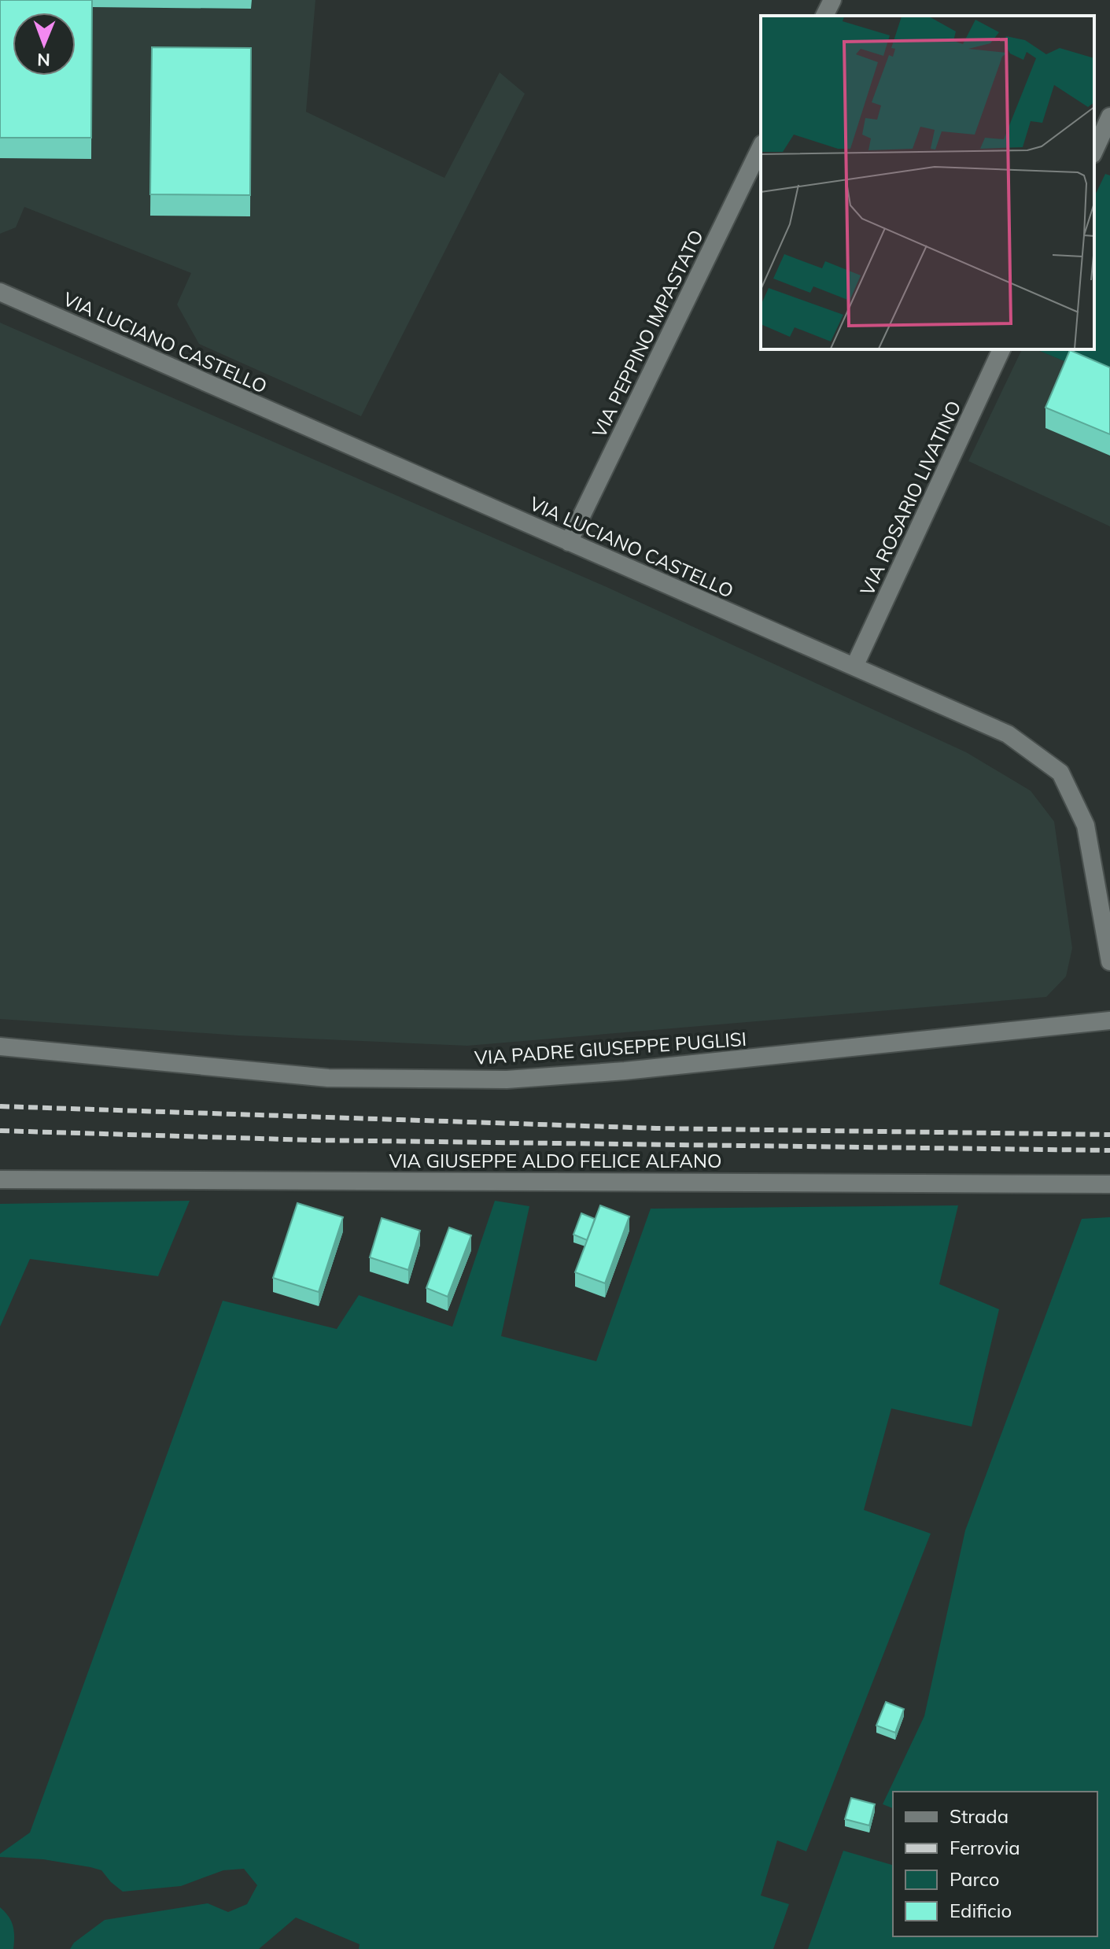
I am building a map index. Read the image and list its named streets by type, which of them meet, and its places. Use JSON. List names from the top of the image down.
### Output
{
  "streets": {
    "street": [
      "VIA PEPPINO IMPASTATO",
      "VIA LUCIANO CASTELLO",
      "VIA ROSARIO LIVATINO",
      "VIA PADRE GIUSEPPE PUGLISI",
      "VIA GIUSEPPE ALDO FELICE ALFANO"
    ]
  },
  "crossings": [
    ["VIA PEPPINO IMPASTATO", "VIA LUCIANO CASTELLO"],
    ["VIA LUCIANO CASTELLO", "VIA ROSARIO LIVATINO"]
  ],
  "legend": [
    "Strada",
    "Ferrovia",
    "Parco",
    "Edificio"
  ],
  "north": "bottom"
}
